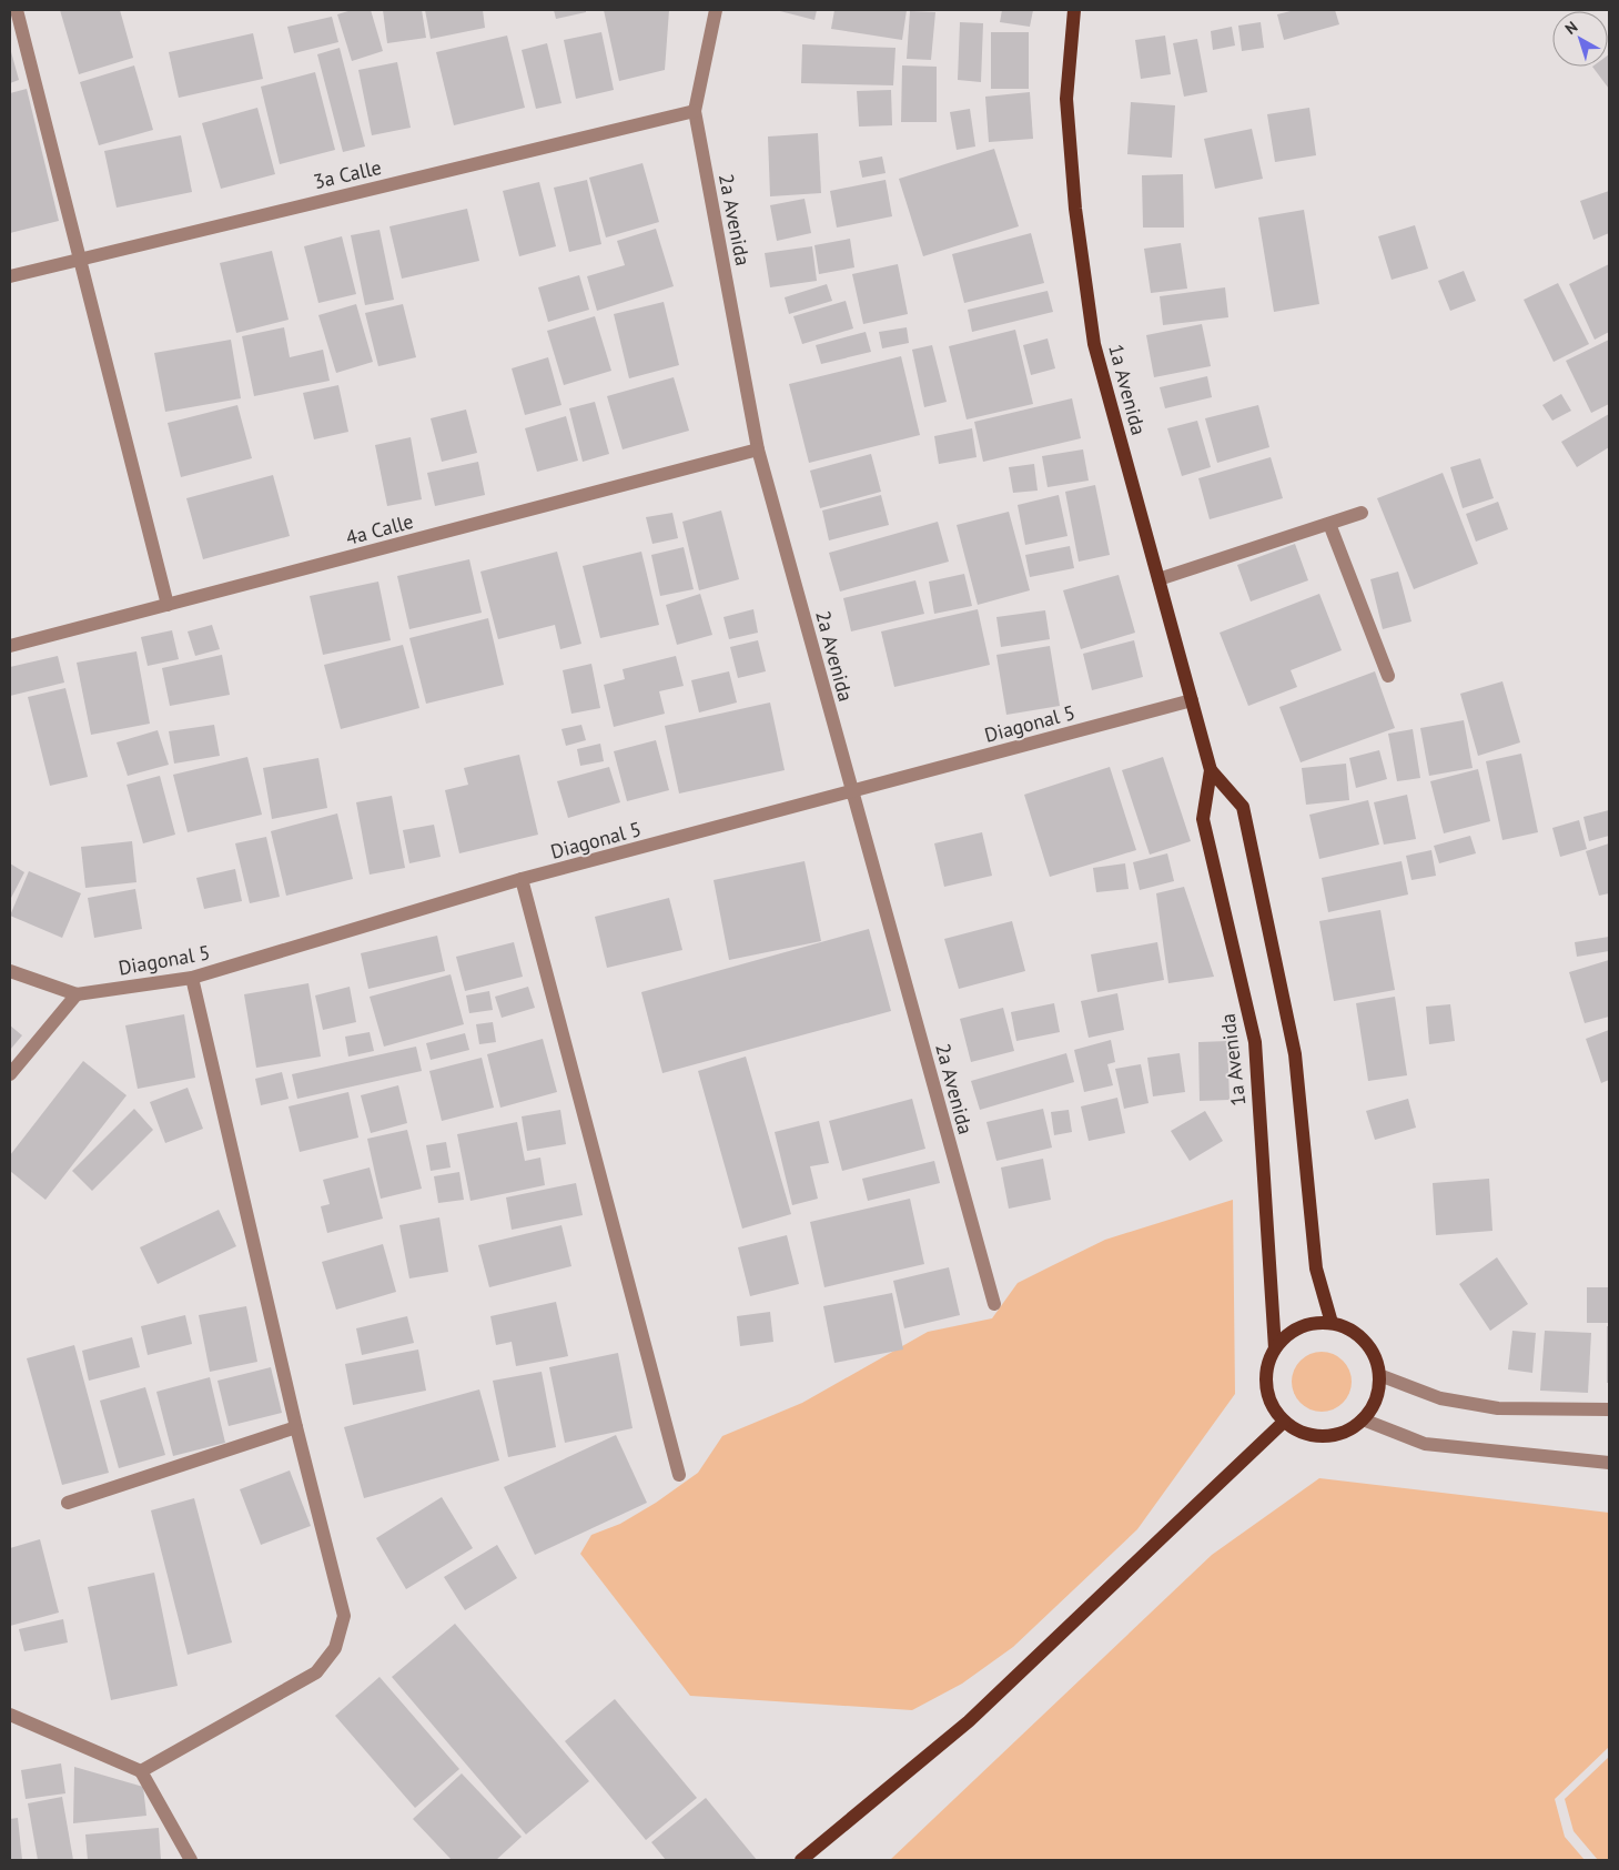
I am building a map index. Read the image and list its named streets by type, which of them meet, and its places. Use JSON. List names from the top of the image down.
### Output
{
  "streets": {
    "main road": ["1a Avenida"],
    "street": [
      "3a Calle",
      "2a Avenida",
      "4a Calle",
      "Diagonal 5"
    ]
  },
  "crossings": [
    ["3a Calle", "2a Avenida"],
    ["2a Avenida", "4a Calle"],
    ["2a Avenida", "Diagonal 5"],
    ["1a Avenida", "Diagonal 5"]
  ],
  "north": "top left"
}
